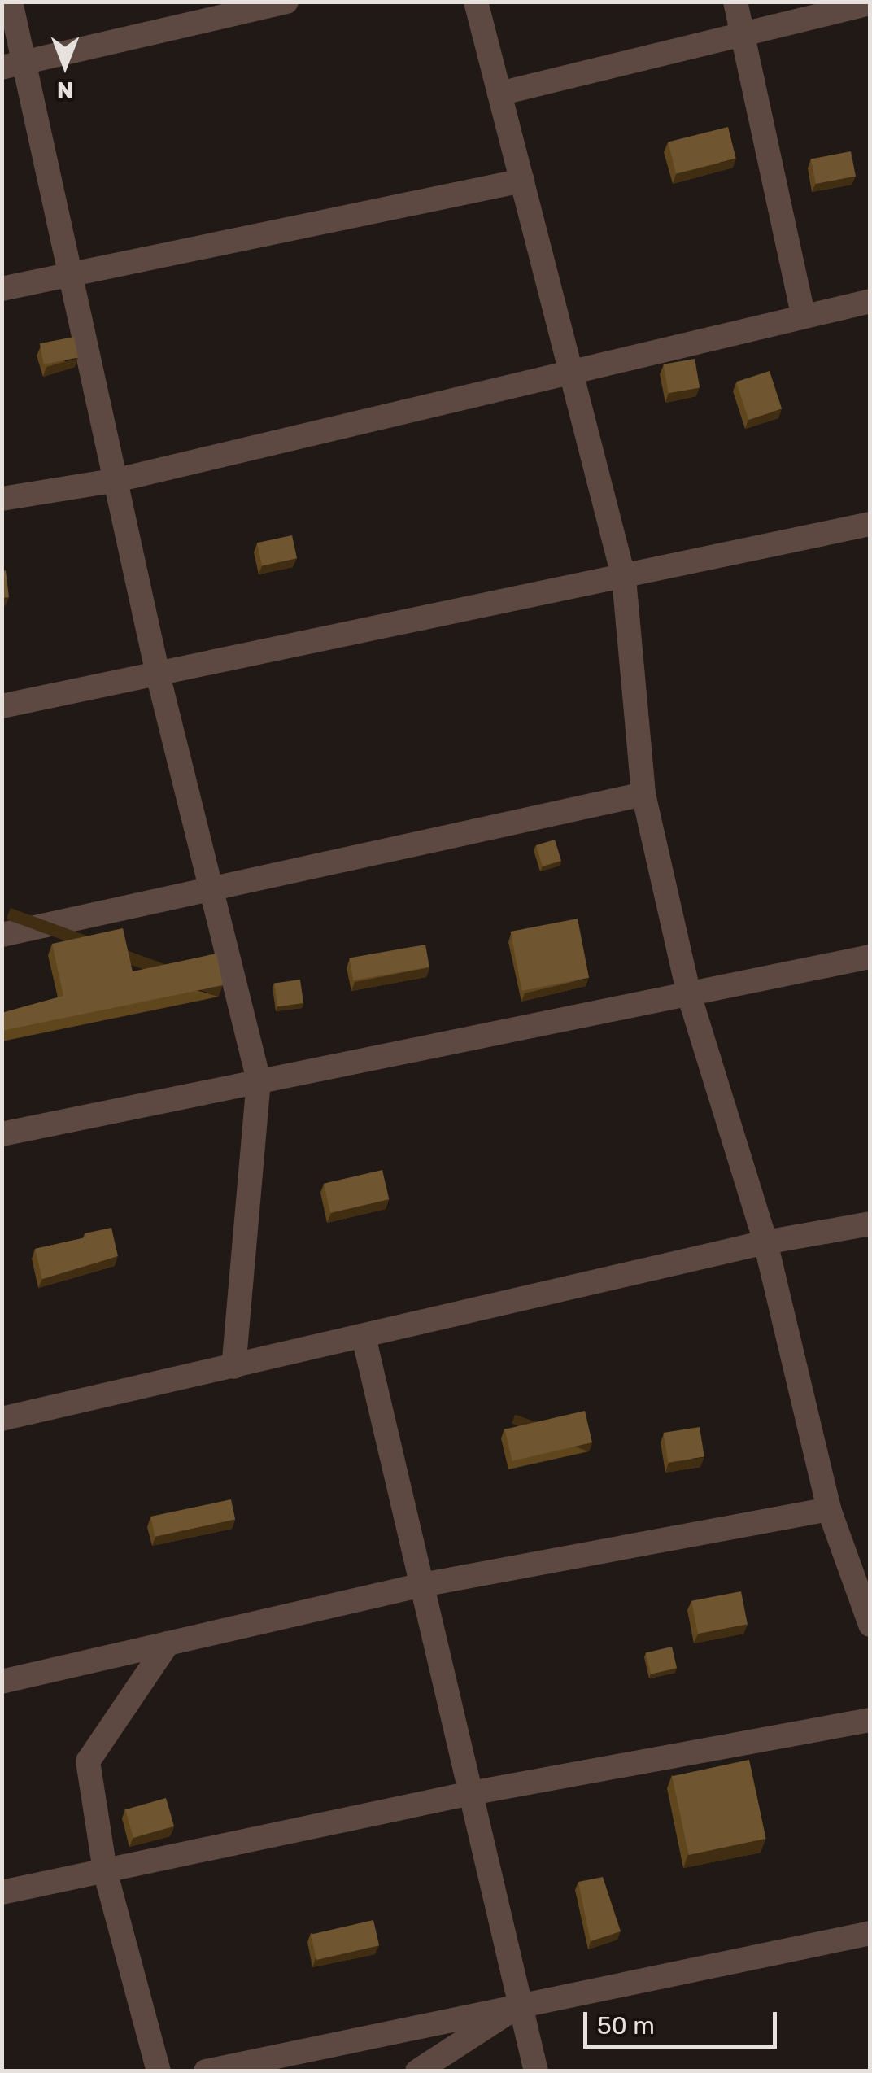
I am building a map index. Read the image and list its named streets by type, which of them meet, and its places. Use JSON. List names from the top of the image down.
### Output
{
  "scale_bar": "50 m",
  "north": "bottom"
}
